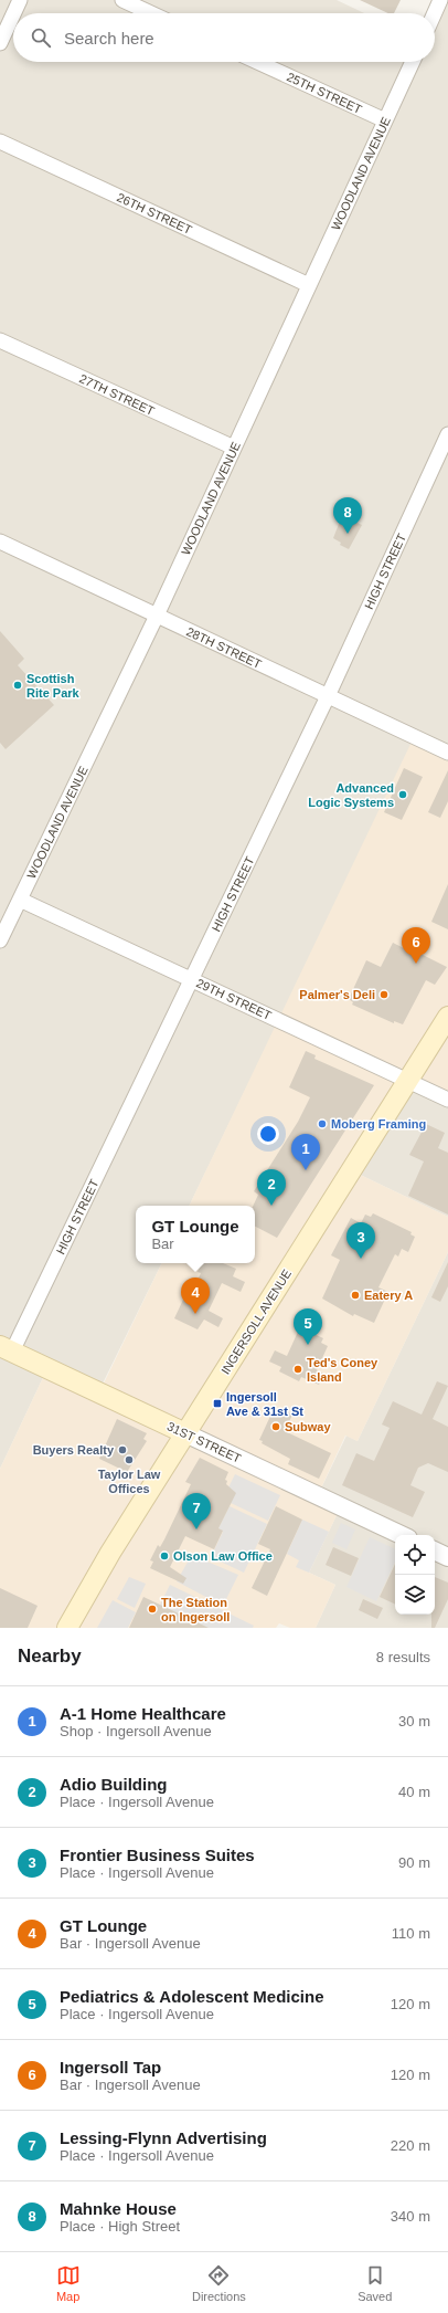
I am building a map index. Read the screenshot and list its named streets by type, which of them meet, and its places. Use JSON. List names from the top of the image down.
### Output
{
  "streets": {
    "main road": ["INGERSOLL AVENUE", "31ST STREET"],
    "street": [
      "25TH STREET",
      "WOODLAND AVENUE",
      "26TH STREET",
      "27TH STREET",
      "HIGH STREET",
      "28TH STREET",
      "29TH STREET"
    ]
  },
  "crossings": [
    ["25TH STREET", "WOODLAND AVENUE"],
    ["WOODLAND AVENUE", "26TH STREET"],
    ["WOODLAND AVENUE", "27TH STREET"],
    ["WOODLAND AVENUE", "28TH STREET"],
    ["WOODLAND AVENUE", "29TH STREET"],
    ["HIGH STREET", "28TH STREET"],
    ["HIGH STREET", "29TH STREET"],
    ["HIGH STREET", "31ST STREET"],
    ["29TH STREET", "INGERSOLL AVENUE"],
    ["INGERSOLL AVENUE", "31ST STREET"]
  ],
  "places": {
    "other": [
      "Scottish Rite Park",
      "Advanced Logic Systems",
      "Palmer's Deli",
      "Moberg Framing",
      "Eatery A",
      "Ted's Coney Island",
      "Subway",
      "Buyers Realty",
      "Taylor Law Offices",
      "Olson Law Office",
      "The Station on Ingersoll"
    ],
    "transit": ["Ingersoll Ave & 31st St"]
  },
  "page": {
    "search": "Search here",
    "pins": [
      "8",
      "6",
      "1",
      "2",
      "3",
      "4",
      "5",
      "7"
    ],
    "popup": ["GT Lounge", "Bar"],
    "heading": ["Nearby", "8 results"],
    "list": [
      {
        "mark": "1",
        "name": "A-1 Home Healthcare",
        "note": "Shop · Ingersoll Avenue",
        "value": "30 m"
      },
      {
        "mark": "2",
        "name": "Adio Building",
        "note": "Place · Ingersoll Avenue",
        "value": "40 m"
      },
      {
        "mark": "3",
        "name": "Frontier Business Suites",
        "note": "Place · Ingersoll Avenue",
        "value": "90 m"
      },
      {
        "mark": "4",
        "name": "GT Lounge",
        "note": "Bar · Ingersoll Avenue",
        "value": "110 m"
      },
      {
        "mark": "5",
        "name": "Pediatrics & Adolescent Medicine",
        "note": "Place · Ingersoll Avenue",
        "value": "120 m"
      },
      {
        "mark": "6",
        "name": "Ingersoll Tap",
        "note": "Bar · Ingersoll Avenue",
        "value": "120 m"
      },
      {
        "mark": "7",
        "name": "Lessing-Flynn Advertising",
        "note": "Place · Ingersoll Avenue",
        "value": "220 m"
      },
      {
        "mark": "8",
        "name": "Mahnke House",
        "note": "Place · High Street",
        "value": "340 m"
      }
    ],
    "nav": ["Map", "Directions", "Saved"]
  }
}
